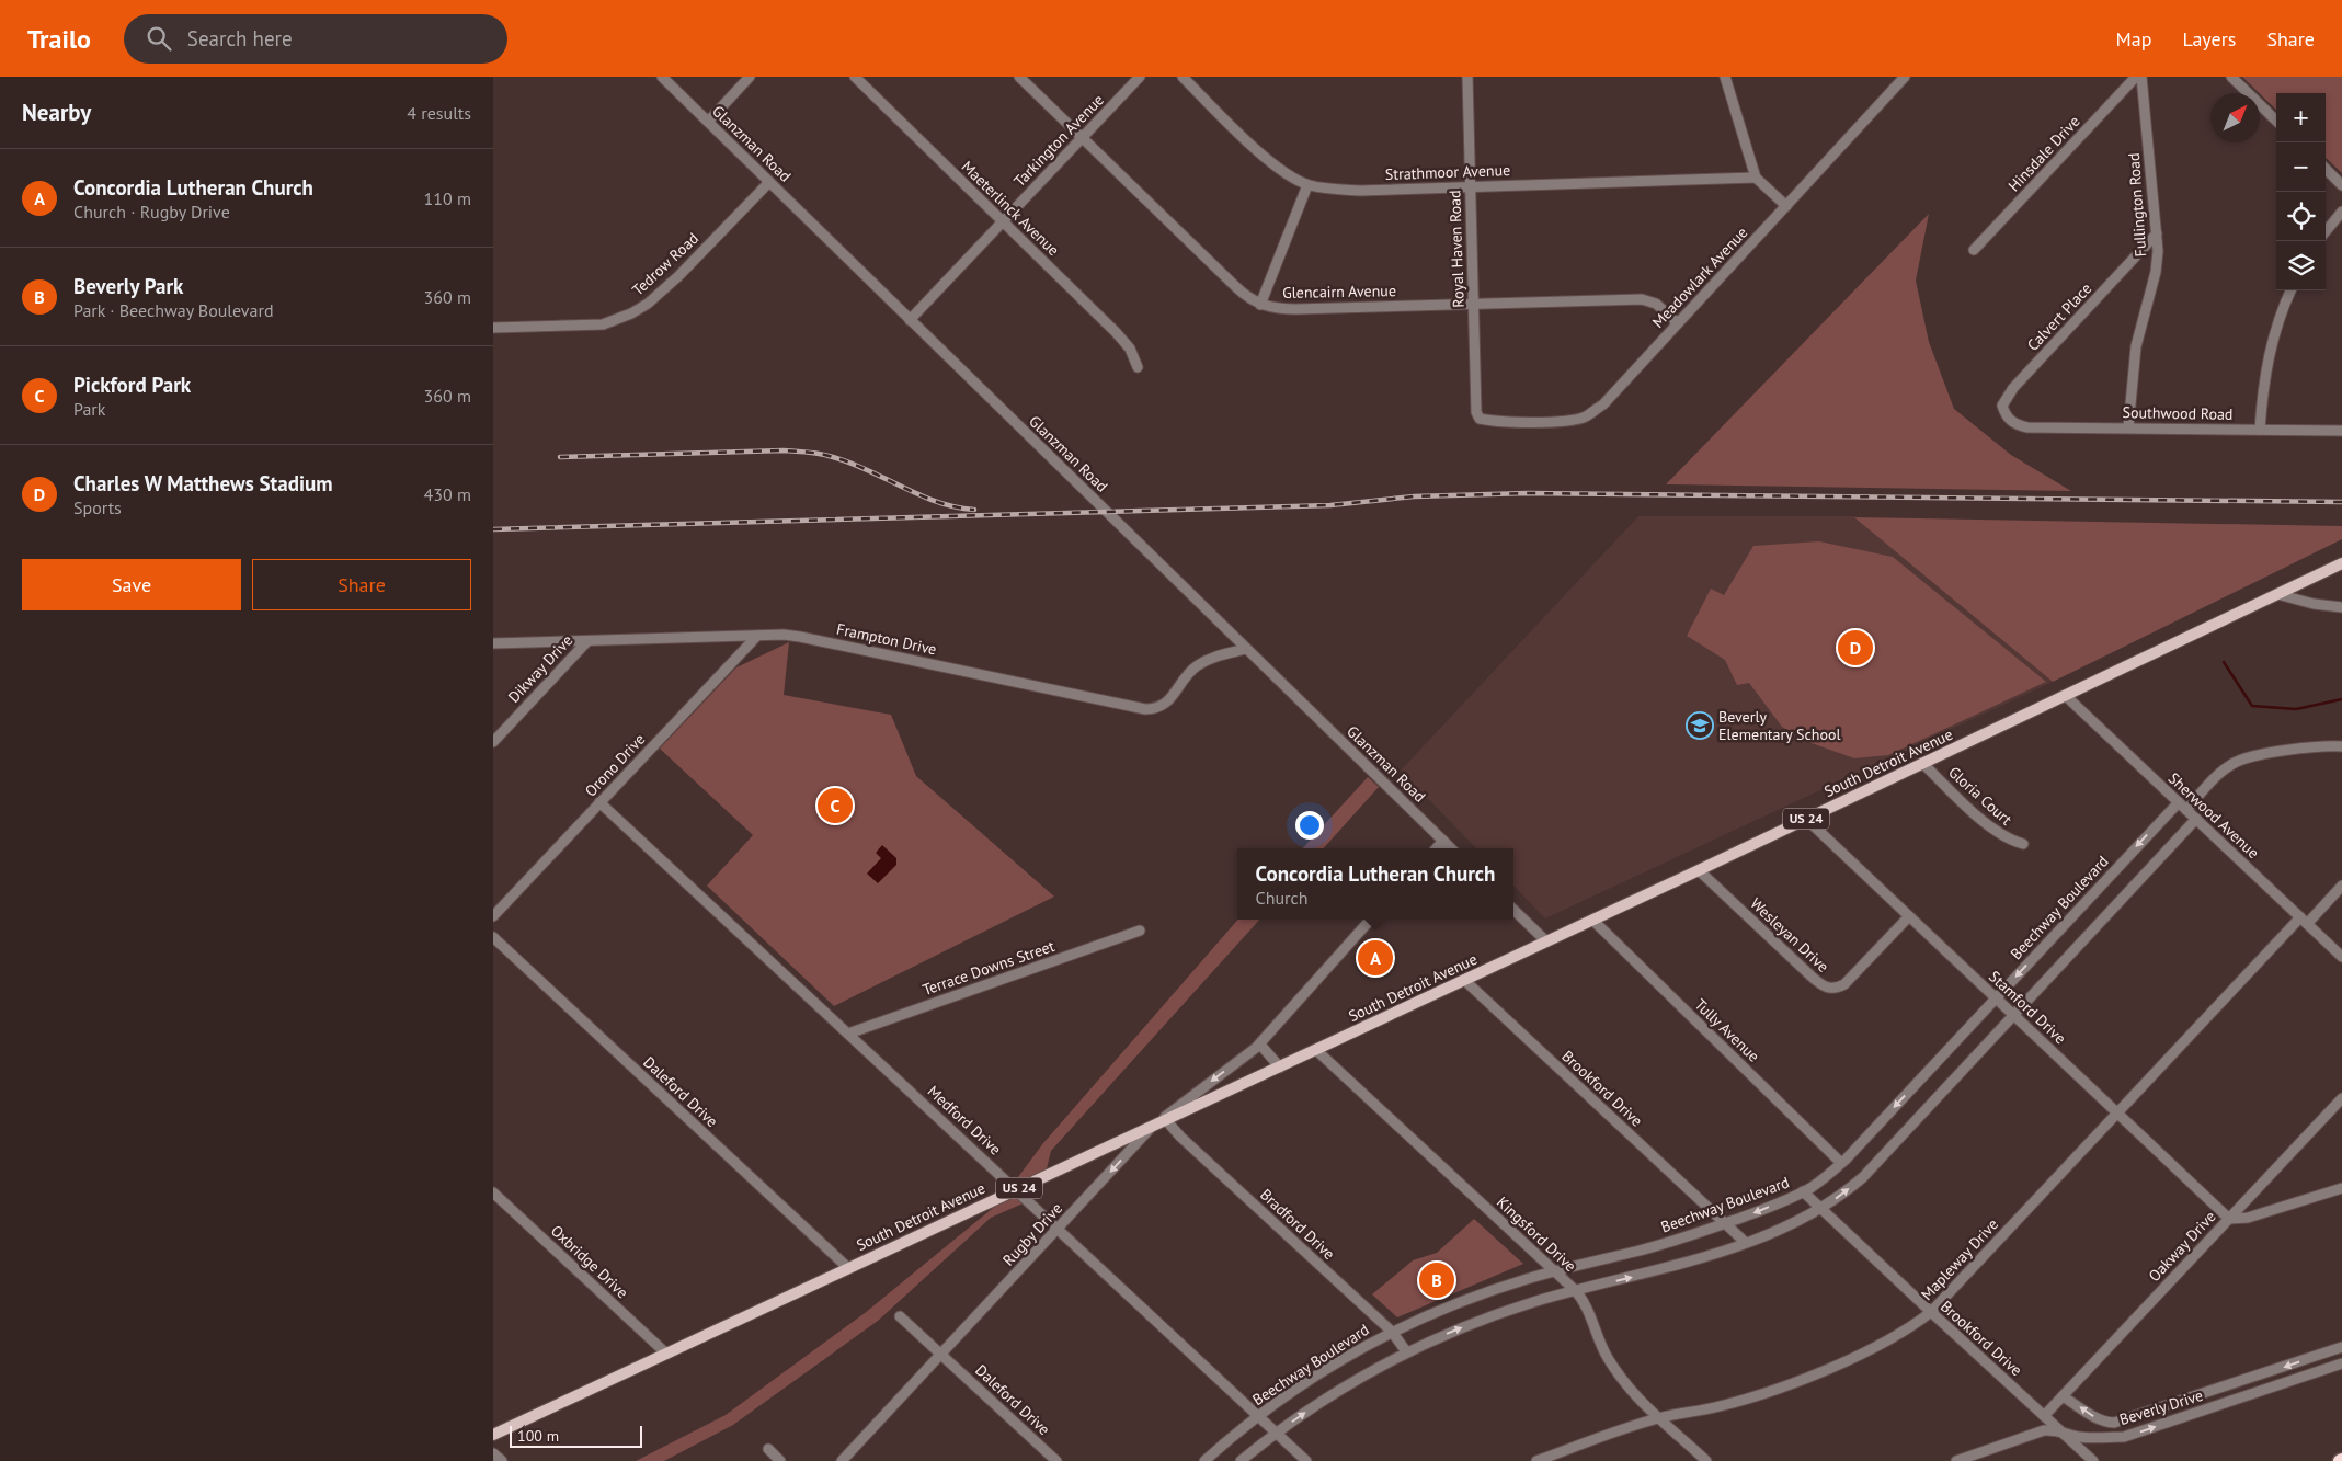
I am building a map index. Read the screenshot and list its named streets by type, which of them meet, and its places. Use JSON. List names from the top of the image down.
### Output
{
  "streets": {
    "main road": ["South Detroit Avenue", "US 24"],
    "street": [
      "Tarkington Avenue",
      "Glanzman Road",
      "Hinsdale Drive",
      "Strathmoor Avenue",
      "Fullington Road",
      "Maeterlinck Avenue",
      "Royal Haven Road",
      "Tedrow Road",
      "Meadowlark Avenue",
      "Glencairn Avenue",
      "Calvert Place",
      "Southwood Road",
      "Frampton Drive",
      "Dikway Drive",
      "Orono Drive",
      "Gloria Court",
      "Sherwood Avenue",
      "Beechway Boulevard",
      "Wesleyan Drive",
      "Terrace Downs Street",
      "Stamford Drive",
      "Tully Avenue",
      "Brookford Drive",
      "Daleford Drive",
      "Medford Drive",
      "Bradford Drive",
      "Rugby Drive",
      "Kingsford Drive",
      "Oakway Drive",
      "Mapleway Drive",
      "Oxbridge Drive",
      "Beverly Drive"
    ]
  },
  "crossings": [
    ["Tarkington Avenue", "Glanzman Road"],
    ["Tarkington Avenue", "Maeterlinck Avenue"],
    ["Tarkington Avenue", "Glencairn Avenue"],
    ["Glanzman Road", "Tedrow Road"],
    ["Glanzman Road", "Frampton Drive"],
    ["Strathmoor Avenue", "Royal Haven Road"],
    ["Fullington Road", "Calvert Place"],
    ["Fullington Road", "Southwood Road"],
    ["Royal Haven Road", "Meadowlark Avenue"],
    ["Royal Haven Road", "Glencairn Avenue"],
    ["Meadowlark Avenue", "Glencairn Avenue"],
    ["Calvert Place", "Southwood Road"],
    ["Frampton Drive", "Dikway Drive"],
    ["Frampton Drive", "Orono Drive"],
    ["South Detroit Avenue", "Gloria Court"],
    ["South Detroit Avenue", "Sherwood Avenue"],
    ["South Detroit Avenue", "Wesleyan Drive"],
    ["South Detroit Avenue", "Stamford Drive"],
    ["South Detroit Avenue", "Tully Avenue"],
    ["South Detroit Avenue", "Brookford Drive"],
    ["South Detroit Avenue", "Daleford Drive"],
    ["South Detroit Avenue", "Medford Drive"],
    ["South Detroit Avenue", "Bradford Drive"],
    ["South Detroit Avenue", "Rugby Drive"],
    ["South Detroit Avenue", "Kingsford Drive"],
    ["South Detroit Avenue", "Oxbridge Drive"],
    ["Orono Drive", "Medford Drive"],
    ["Sherwood Avenue", "Beechway Boulevard"],
    ["Sherwood Avenue", "Mapleway Drive"],
    ["Beechway Boulevard", "Stamford Drive"],
    ["Beechway Boulevard", "Tully Avenue"],
    ["Beechway Boulevard", "Brookford Drive"],
    ["Beechway Boulevard", "Medford Drive"],
    ["Beechway Boulevard", "Bradford Drive"],
    ["Beechway Boulevard", "Kingsford Drive"],
    ["Wesleyan Drive", "Stamford Drive"],
    ["Terrace Downs Street", "Medford Drive"],
    ["Stamford Drive", "Oakway Drive"],
    ["Stamford Drive", "Mapleway Drive"],
    ["Brookford Drive", "Oakway Drive"],
    ["Brookford Drive", "Mapleway Drive"],
    ["Brookford Drive", "Beverly Drive"],
    ["Daleford Drive", "Rugby Drive"],
    ["Medford Drive", "Rugby Drive"],
    ["Kingsford Drive", "Mapleway Drive"],
    ["Oakway Drive", "Beverly Drive"]
  ],
  "one_way": ["Rugby Drive"],
  "places": {
    "school or university": ["Beverly Elementary School"]
  },
  "scale_bar": "100 m",
  "north": "top right",
  "page": {
    "header": "Trailo",
    "search": "Search here",
    "nav": ["Map", "Layers", "Share"],
    "heading": ["Nearby", "4 results"],
    "map_buttons": ["+", "−"],
    "list": [
      {
        "mark": "A",
        "name": "Concordia Lutheran Church",
        "note": "Church · Rugby Drive",
        "value": "110 m"
      },
      {
        "mark": "B",
        "name": "Beverly Park",
        "note": "Park · Beechway Boulevard",
        "value": "360 m"
      },
      {
        "mark": "C",
        "name": "Pickford Park",
        "note": "Park",
        "value": "360 m"
      },
      {
        "mark": "D",
        "name": "Charles W Matthews Stadium",
        "note": "Sports",
        "value": "430 m"
      }
    ],
    "buttons": ["Save", "Share"],
    "pins": [
      "D",
      "C",
      "A",
      "B"
    ],
    "popup": ["Concordia Lutheran Church", "Church"],
    "scale": "100 m"
  }
}
